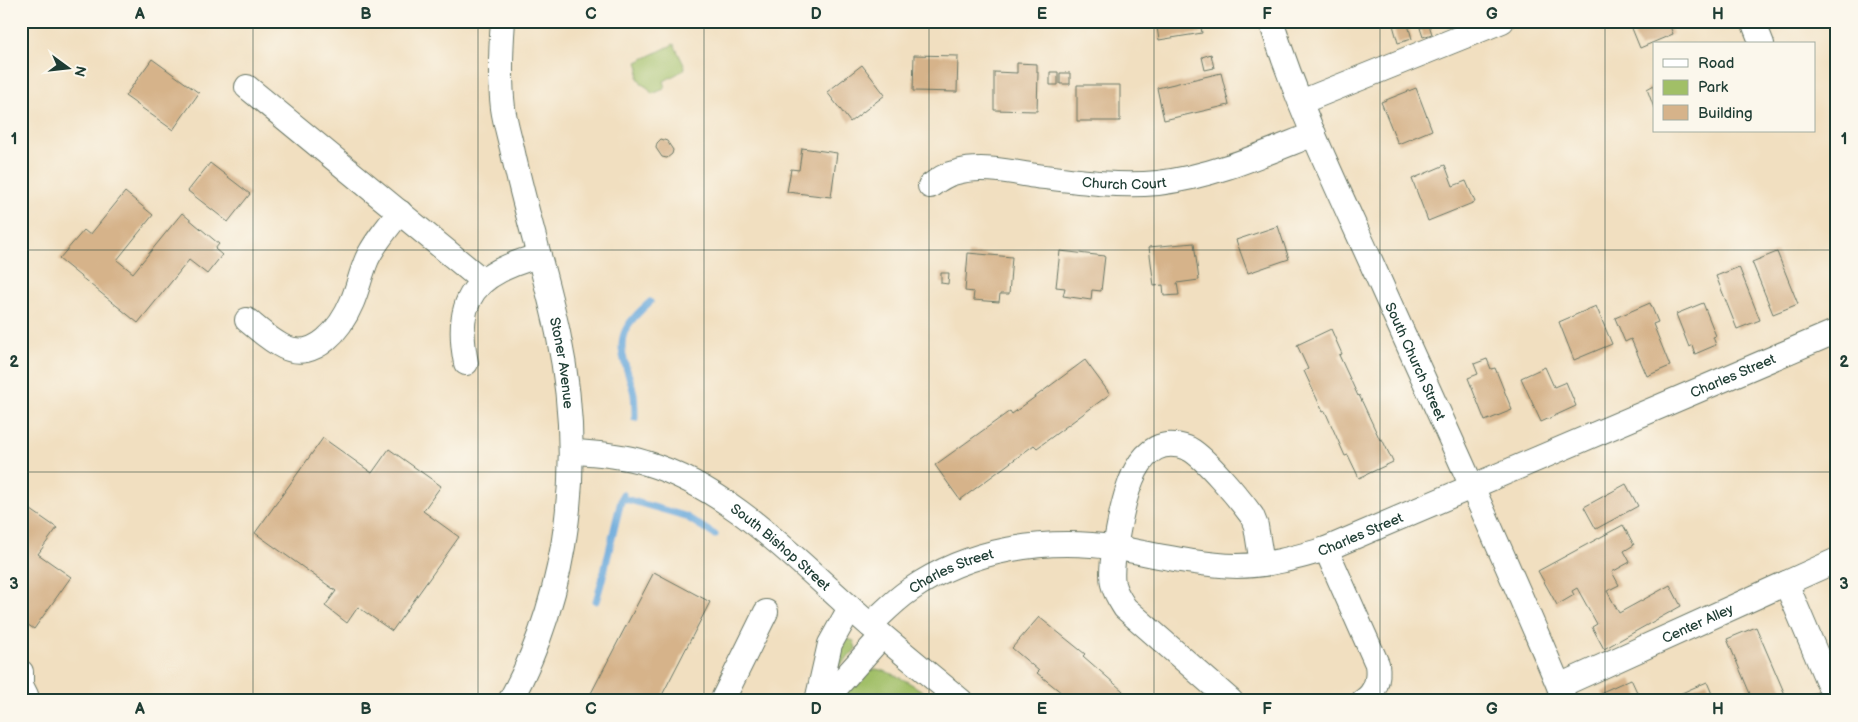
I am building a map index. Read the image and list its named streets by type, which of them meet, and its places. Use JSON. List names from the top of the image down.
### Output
{
  "streets": {
    "street": [
      "Church Court",
      "South Church Street",
      "Stoner Avenue",
      "Charles Street",
      "South Bishop Street",
      "Center Alley"
    ]
  },
  "crossings": [
    ["Church Court", "South Church Street"],
    ["South Church Street", "Charles Street"],
    ["South Church Street", "Center Alley"],
    ["Stoner Avenue", "South Bishop Street"],
    ["Charles Street", "South Bishop Street"]
  ],
  "legend": ["Road", "Park", "Building"],
  "north": "right",
  "grid": {
    "columns": [
      "A",
      "B",
      "C",
      "D",
      "E",
      "F",
      "G",
      "H"
    ],
    "rows": ["1", "2", "3"]
  }
}
